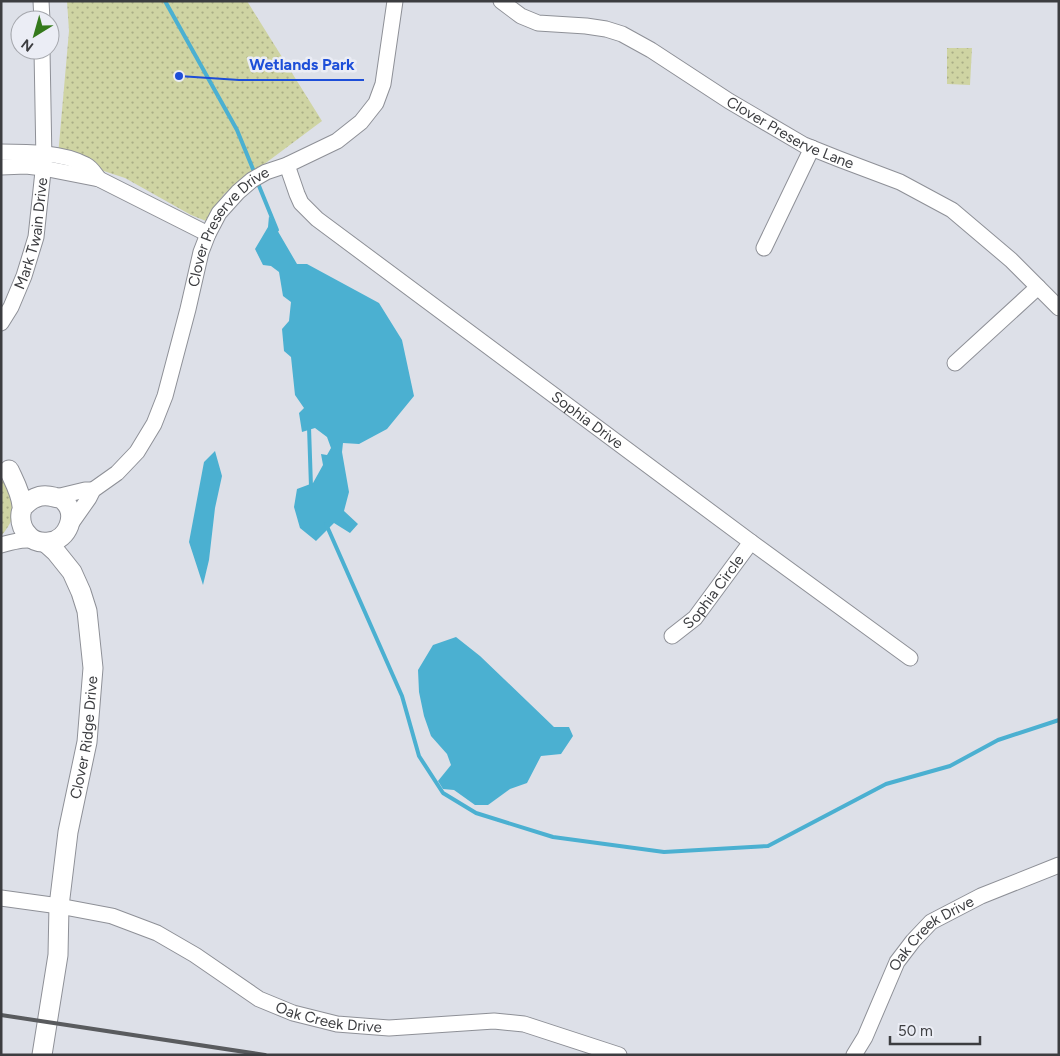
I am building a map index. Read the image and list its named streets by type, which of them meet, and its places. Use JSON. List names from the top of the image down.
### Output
{
  "streets": {
    "street": [
      "Clover Preserve Lane",
      "Clover Preserve Drive",
      "Mark Twain Drive",
      "Sophia Drive",
      "Sophia Circle",
      "Clover Ridge Drive",
      "Oak Creek Drive"
    ]
  },
  "crossings": [
    ["Clover Preserve Drive", "Sophia Drive"],
    ["Clover Preserve Drive", "Clover Ridge Drive"],
    ["Sophia Drive", "Sophia Circle"],
    ["Clover Ridge Drive", "Oak Creek Drive"]
  ],
  "places": ["Wetlands Park"],
  "scale_bar": "50 m",
  "north": "bottom left"
}
